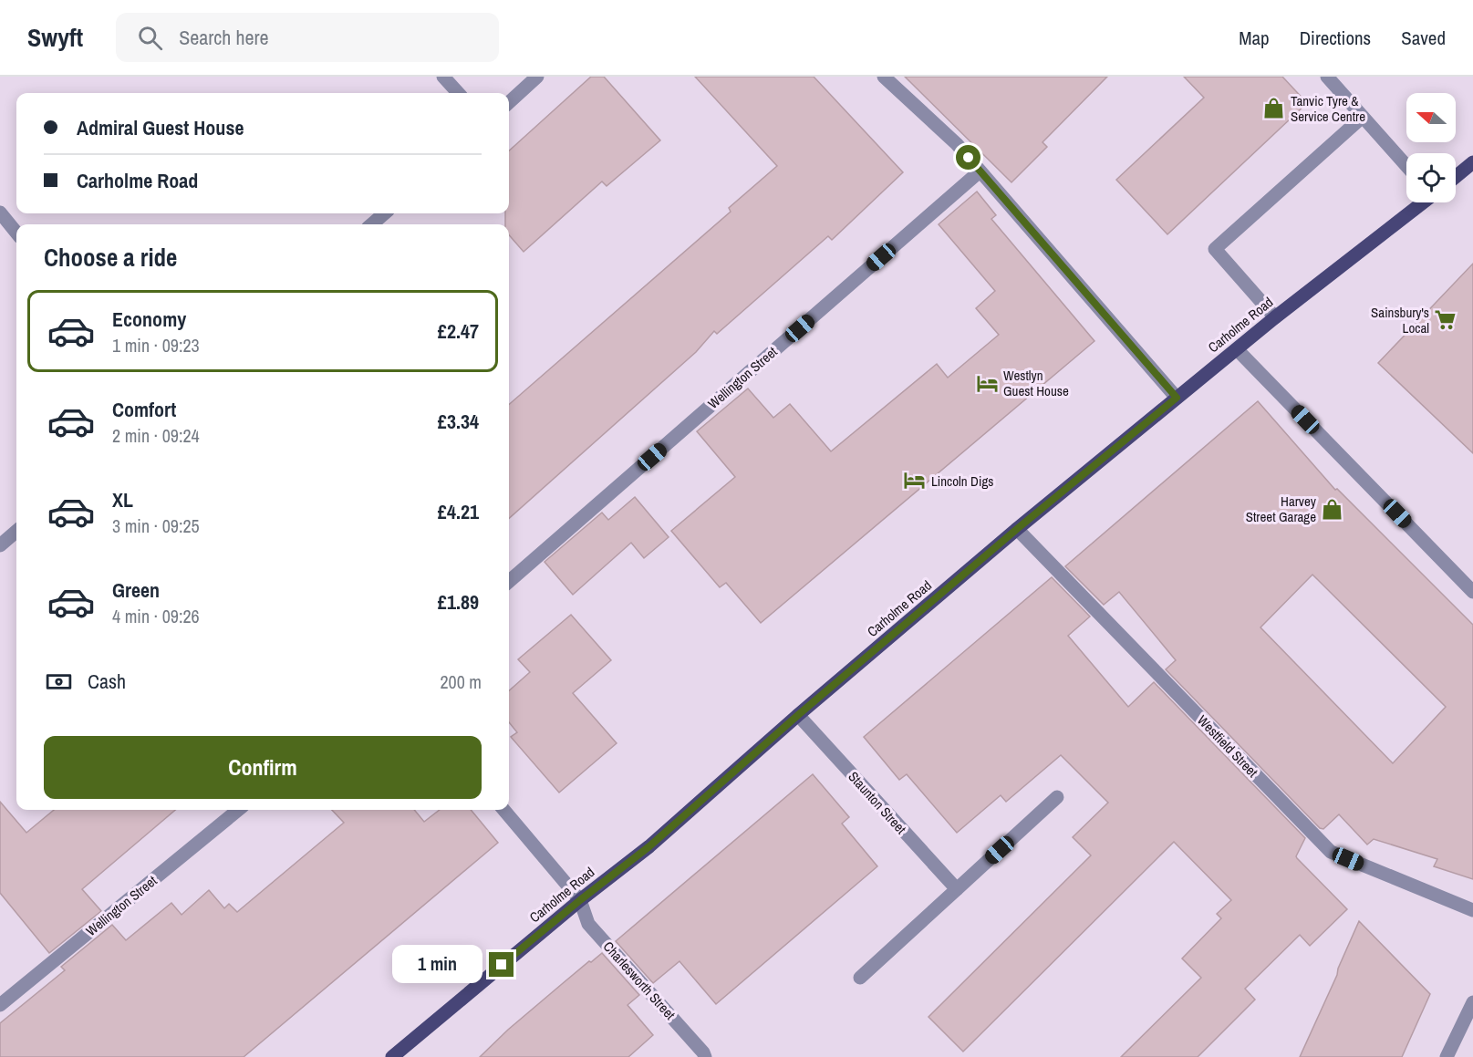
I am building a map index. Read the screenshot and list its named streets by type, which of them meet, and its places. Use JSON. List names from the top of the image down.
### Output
{
  "streets": {
    "main road": ["Carholme Road"],
    "street": [
      "Wellington Street",
      "Westfield Street",
      "Staunton Street",
      "Charlesworth Street"
    ]
  },
  "crossings": [
    ["Carholme Road", "Westfield Street"],
    ["Carholme Road", "Staunton Street"],
    ["Carholme Road", "Charlesworth Street"]
  ],
  "places": {
    "shop": ["Tanvic Tyre & Service Centre", "Harvey Street Garage"],
    "supermarket": ["Sainsbury's Local"],
    "hotel": ["Westlyn Guest House", "Lincoln Digs"]
  },
  "north": "left",
  "page": {
    "header": "Swyft",
    "search": "Search here",
    "nav": ["Map", "Directions", "Saved"],
    "banner": ["Admiral Guest House", "Carholme Road"],
    "heading": "Choose a ride",
    "list": [
      {
        "name": "Economy",
        "note": "1 min · 09:23",
        "value": "£2.47"
      },
      {
        "name": "Comfort",
        "note": "2 min · 09:24",
        "value": "£3.34"
      },
      {
        "name": "XL",
        "note": "3 min · 09:25",
        "value": "£4.21"
      },
      {
        "name": "Green",
        "note": "4 min · 09:26",
        "value": "£1.89"
      }
    ],
    "pay": ["Cash", "200 m"],
    "buttons": "Confirm",
    "bubble": "1 min"
  }
}
